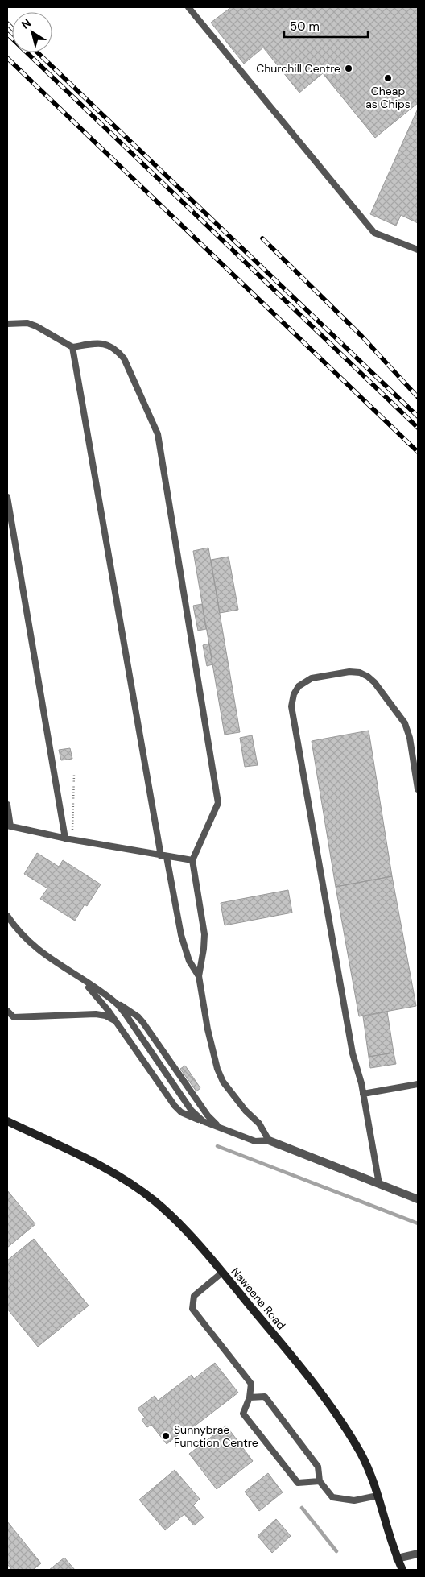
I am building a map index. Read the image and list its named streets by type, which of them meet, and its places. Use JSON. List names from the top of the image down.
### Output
{
  "streets": {
    "street": ["Naweena Road"]
  },
  "places": ["Churchill Centre", "Cheap as Chips", "Sunnybrae Function Centre"],
  "scale_bar": "50 m",
  "north": "top left"
}
